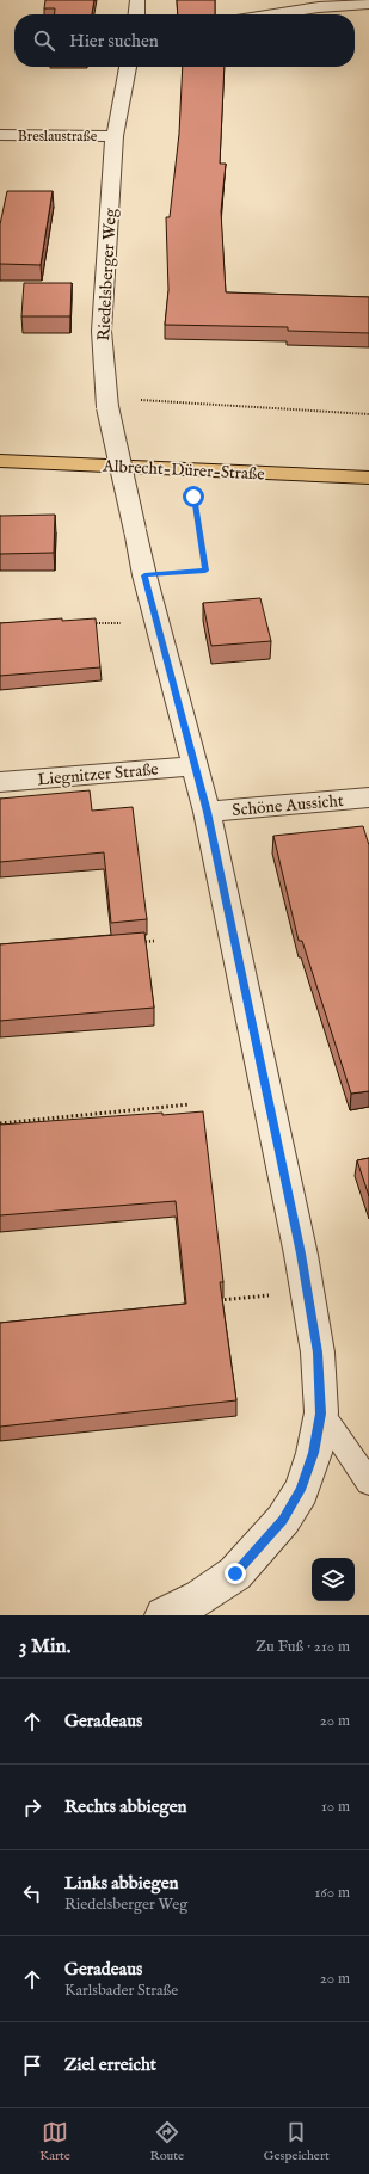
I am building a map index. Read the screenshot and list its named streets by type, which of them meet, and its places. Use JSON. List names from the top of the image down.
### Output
{
  "streets": {
    "main road": ["Albrecht-Dürer-Straße"],
    "street": [
      "Breslaustraße",
      "Riedelsberger Weg",
      "Liegnitzer Straße",
      "Schöne Aussicht"
    ]
  },
  "crossings": [
    ["Breslaustraße", "Riedelsberger Weg"],
    ["Riedelsberger Weg", "Liegnitzer Straße"],
    ["Riedelsberger Weg", "Schöne Aussicht"]
  ],
  "page": {
    "search": "Hier suchen",
    "heading": ["3 Min.", "Zu Fuß · 210 m"],
    "list": [
      ["Geradeaus", "20 m"],
      ["Rechts abbiegen", "10 m"],
      ["Links abbiegen", "Riedelsberger Weg", "160 m"],
      ["Geradeaus", "Karlsbader Straße", "20 m"],
      "Ziel erreicht"
    ],
    "nav": ["Karte", "Route", "Gespeichert"]
  }
}
